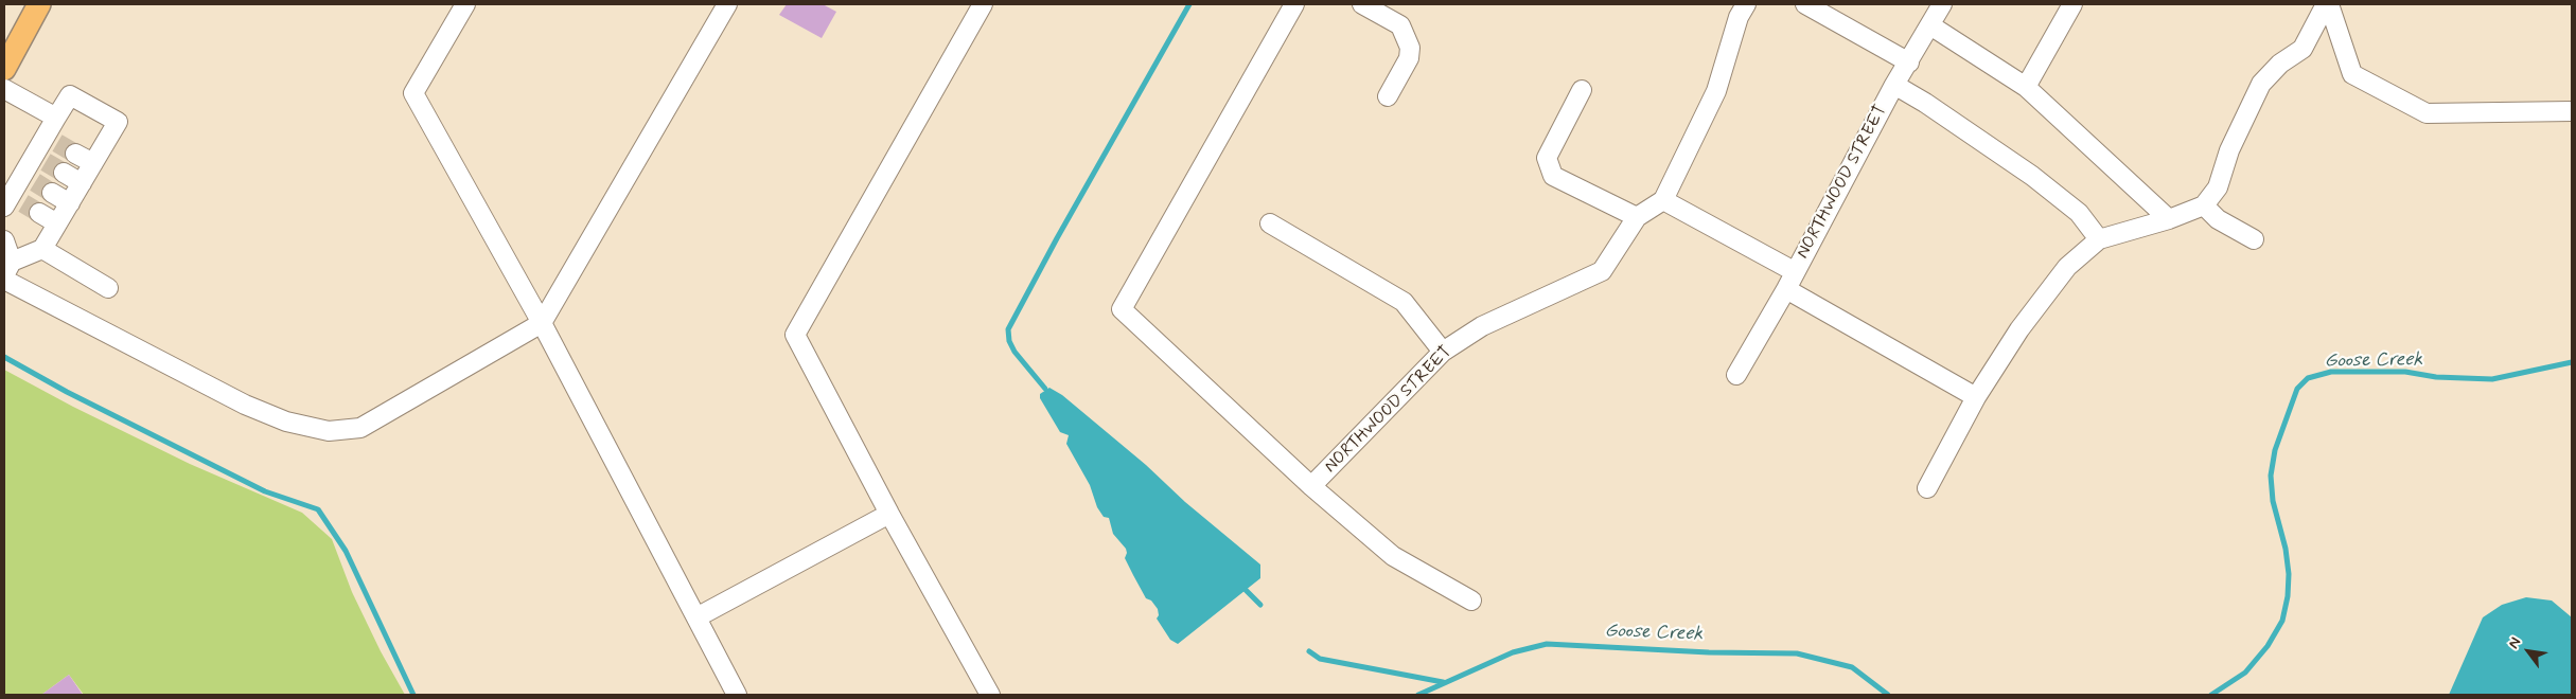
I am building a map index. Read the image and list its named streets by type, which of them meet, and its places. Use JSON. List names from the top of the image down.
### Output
{
  "streets": {
    "street": ["NORTHWOOD STREET"]
  },
  "water": ["Goose Creek"],
  "north": "top left"
}
